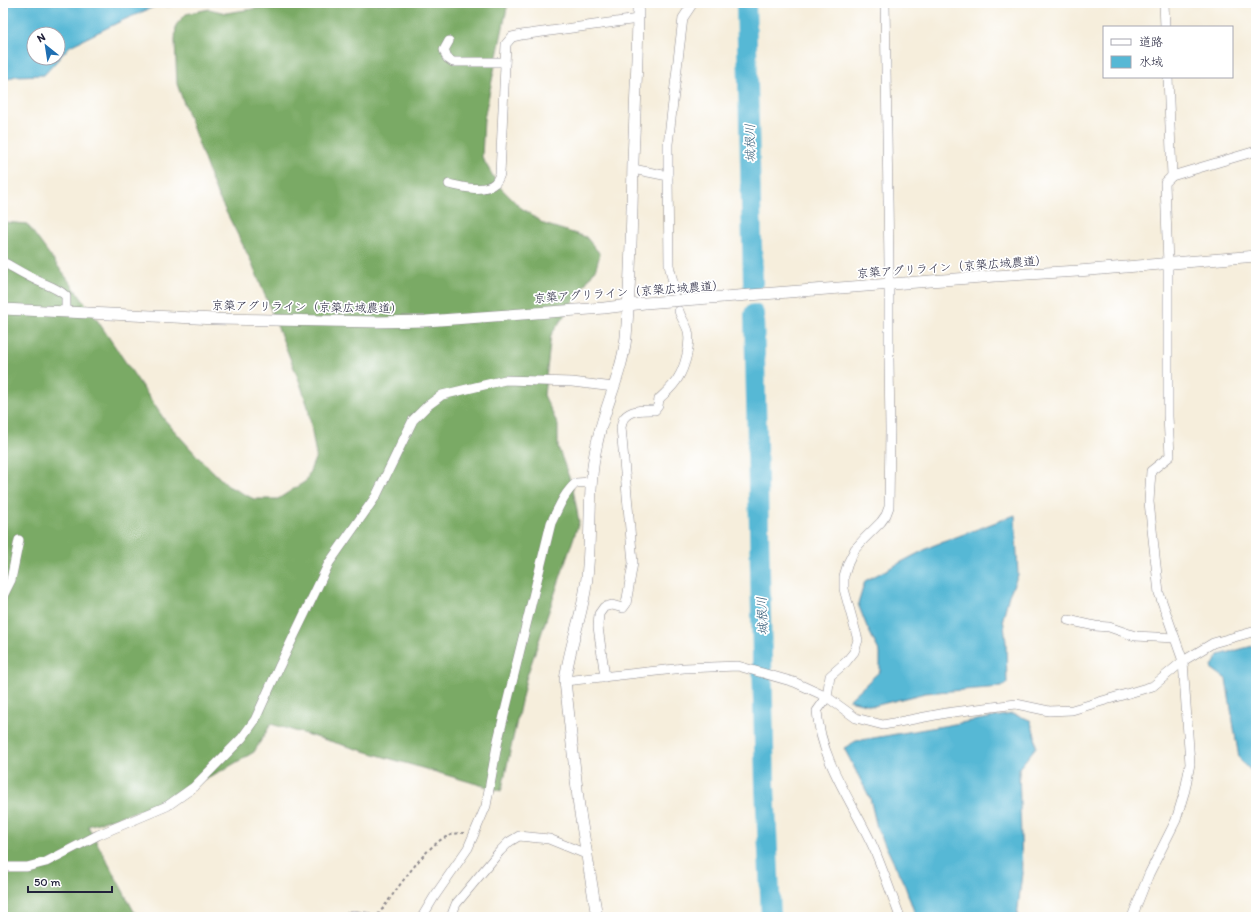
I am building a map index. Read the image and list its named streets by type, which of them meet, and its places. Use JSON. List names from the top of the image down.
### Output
{
  "streets": {
    "street": ["京築アグリライン（京築広域農道）"]
  },
  "water": ["城根川"],
  "legend": ["道路", "水域"],
  "scale_bar": "50 m",
  "north": "top left"
}
